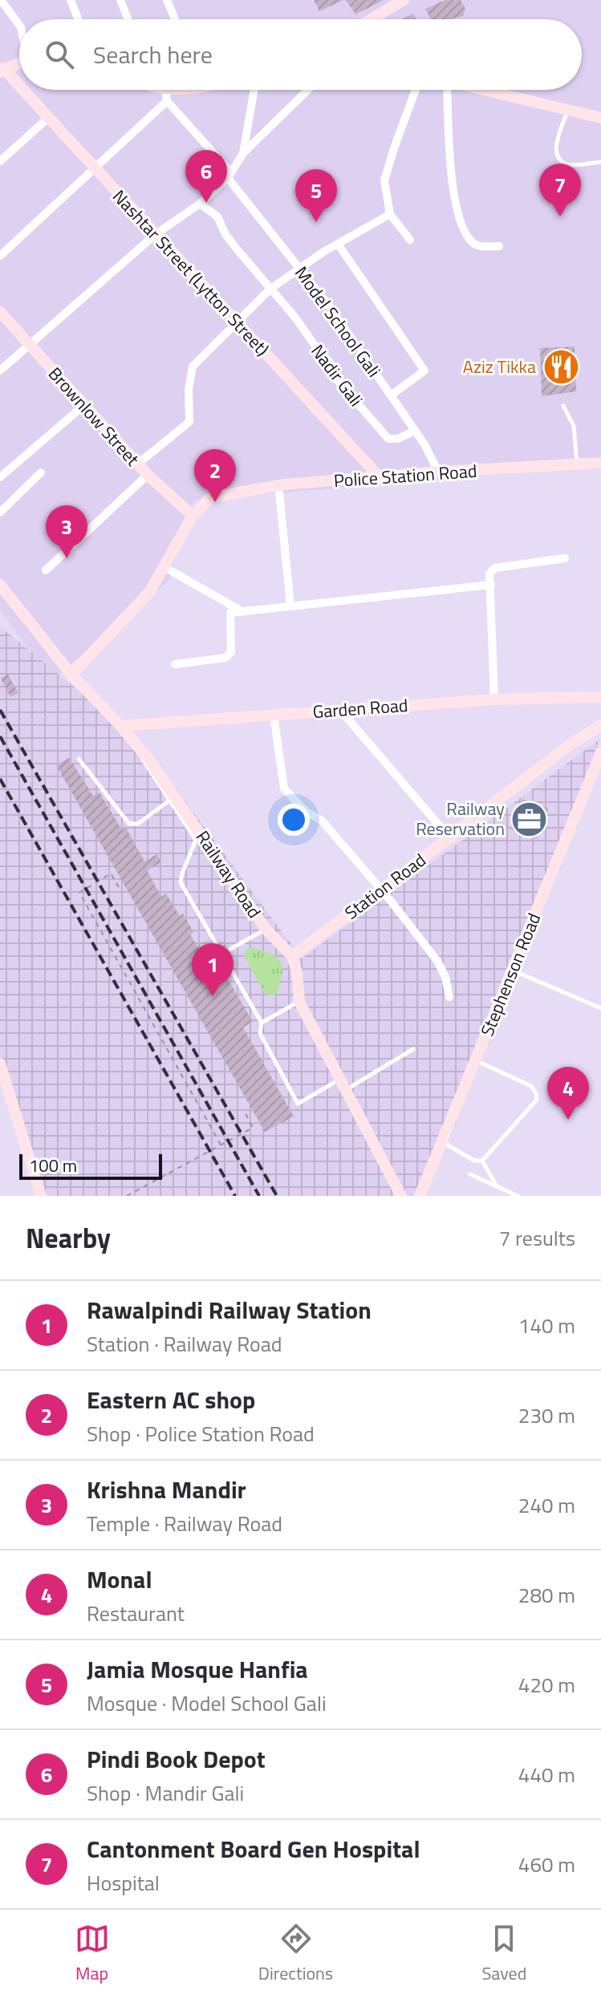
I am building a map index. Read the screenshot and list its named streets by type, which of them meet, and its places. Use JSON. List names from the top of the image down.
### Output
{
  "streets": {
    "street": [
      "Nashtar Street (Lytton Street)",
      "Model School Gali",
      "Nadir Gali",
      "Brownlow Street",
      "Police Station Road",
      "Garden Road",
      "Railway Road",
      "Station Road",
      "Stephenson Road"
    ]
  },
  "crossings": [
    ["Nashtar Street (Lytton Street)", "Police Station Road"],
    ["Model School Gali", "Nadir Gali"],
    ["Model School Gali", "Police Station Road"],
    ["Brownlow Street", "Police Station Road"],
    ["Garden Road", "Railway Road"],
    ["Railway Road", "Station Road"]
  ],
  "places": {
    "restaurant": ["Aziz Tikka"],
    "office": ["Railway Reservation"]
  },
  "scale_bar": "100 m",
  "page": {
    "search": "Search here",
    "pins": [
      "6",
      "7",
      "5",
      "2",
      "3",
      "1",
      "4"
    ],
    "scale": "100 m",
    "heading": ["Nearby", "7 results"],
    "list": [
      {
        "mark": "1",
        "name": "Rawalpindi Railway Station",
        "note": "Station · Railway Road",
        "value": "140 m"
      },
      {
        "mark": "2",
        "name": "Eastern AC shop",
        "note": "Shop · Police Station Road",
        "value": "230 m"
      },
      {
        "mark": "3",
        "name": "Krishna Mandir",
        "note": "Temple · Railway Road",
        "value": "240 m"
      },
      {
        "mark": "4",
        "name": "Monal",
        "note": "Restaurant",
        "value": "280 m"
      },
      {
        "mark": "5",
        "name": "Jamia Mosque Hanfia",
        "note": "Mosque · Model School Gali",
        "value": "420 m"
      },
      {
        "mark": "6",
        "name": "Pindi Book Depot",
        "note": "Shop · Mandir Gali",
        "value": "440 m"
      },
      {
        "mark": "7",
        "name": "Cantonment Board Gen Hospital",
        "note": "Hospital",
        "value": "460 m"
      }
    ],
    "nav": ["Map", "Directions", "Saved"]
  }
}
